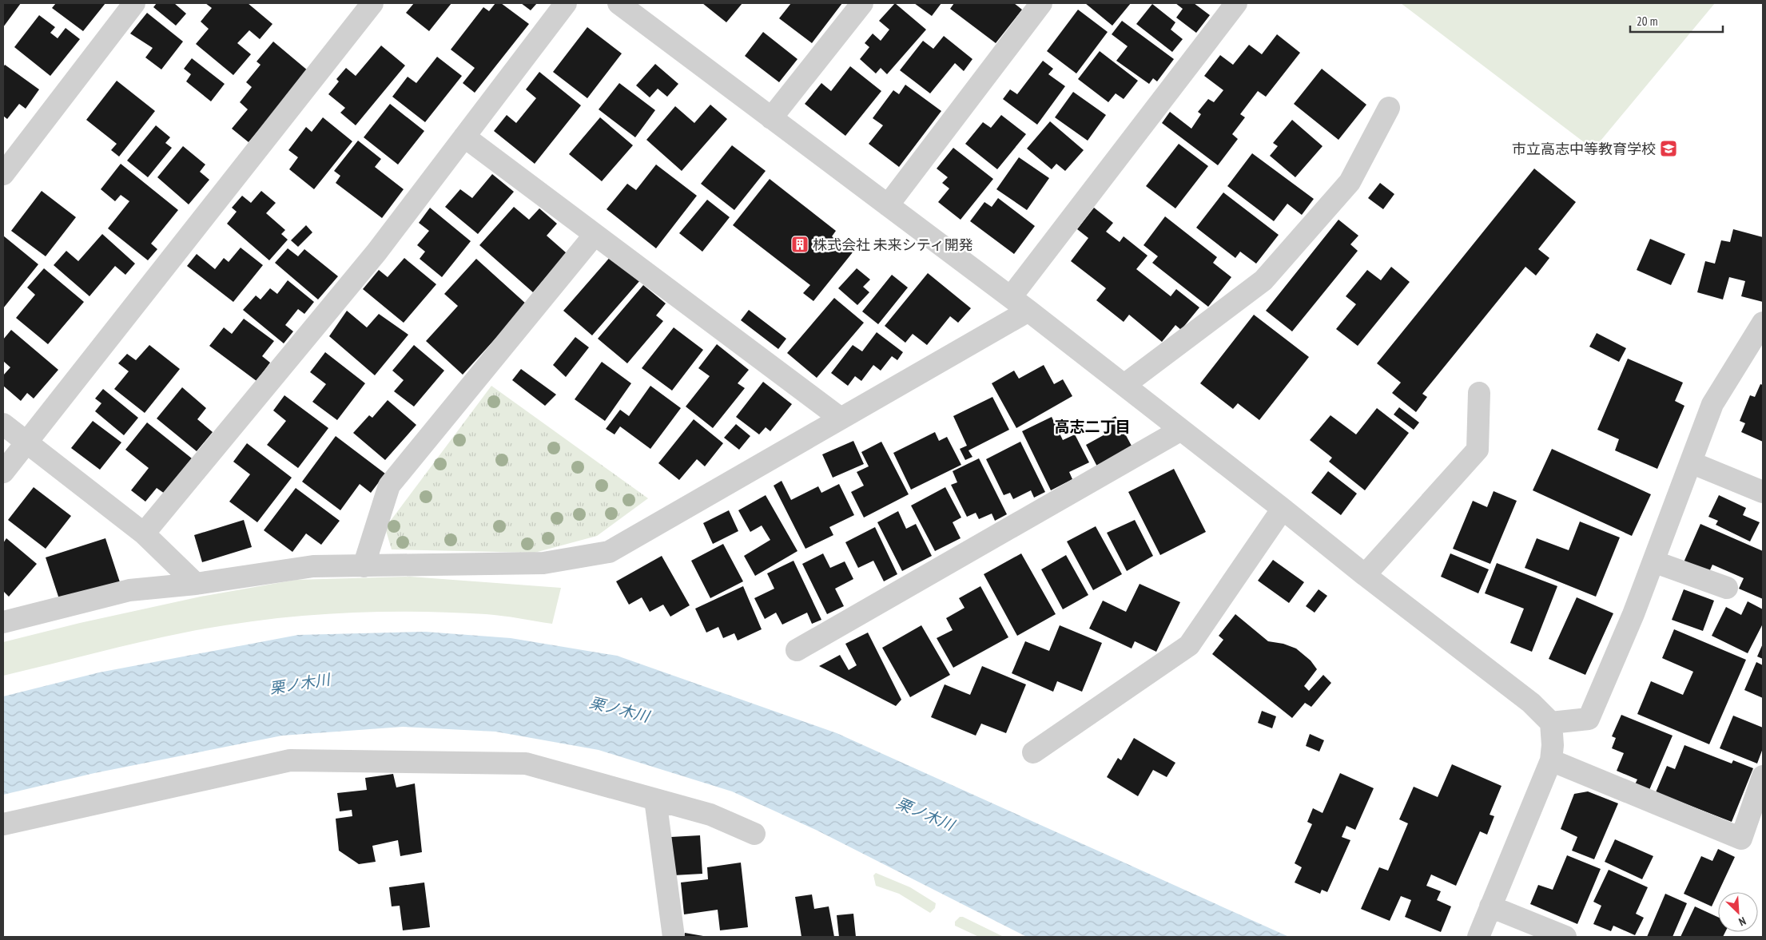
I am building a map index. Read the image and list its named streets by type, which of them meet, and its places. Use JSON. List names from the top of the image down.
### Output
{
  "districts": ["高志二丁目"],
  "water": ["栗ノ木川"],
  "places": {
    "school or university": ["市立高志中等教育学校"],
    "building": ["株式会社 未来シティ開発"]
  },
  "scale_bar": "20 m",
  "north": "bottom right"
}
